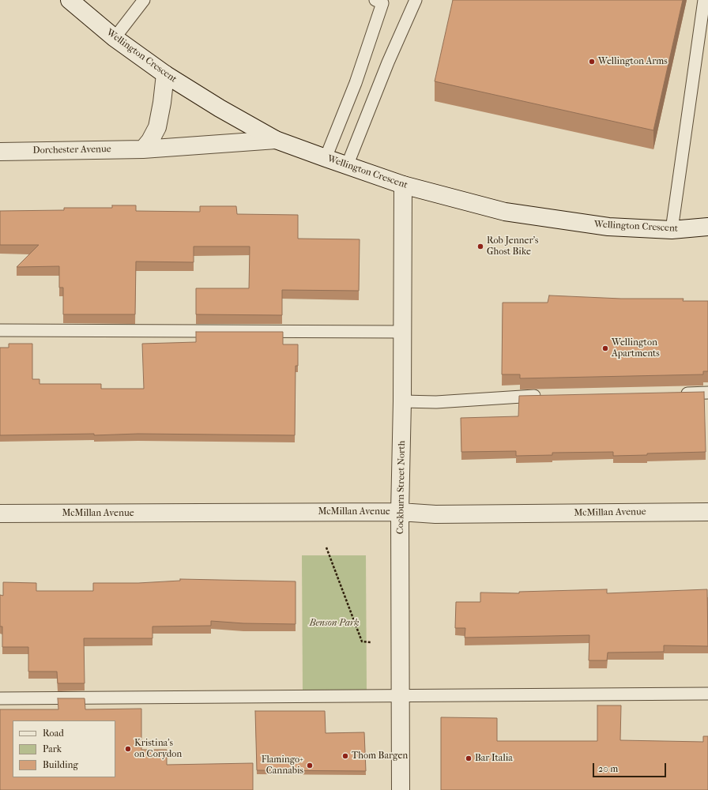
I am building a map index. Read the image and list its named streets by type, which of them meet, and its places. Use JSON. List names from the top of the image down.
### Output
{
  "streets": {
    "street": [
      "Wellington Crescent",
      "Dorchester Avenue",
      "Cockburn Street North",
      "McMillan Avenue"
    ]
  },
  "crossings": [
    ["Wellington Crescent", "Dorchester Avenue"],
    ["Wellington Crescent", "Cockburn Street North"],
    ["Cockburn Street North", "McMillan Avenue"]
  ],
  "parks": ["Benson Park"],
  "places": [
    "Wellington Arms",
    "Rob Jenner's Ghost Bike",
    "Wellington Apartments",
    "Kristina's on Corydon",
    "Thom Bargen",
    "Bar Italia",
    "Flamingo+ Cannabis"
  ],
  "legend": ["Road", "Park", "Building"],
  "scale_bar": "20 m"
}
